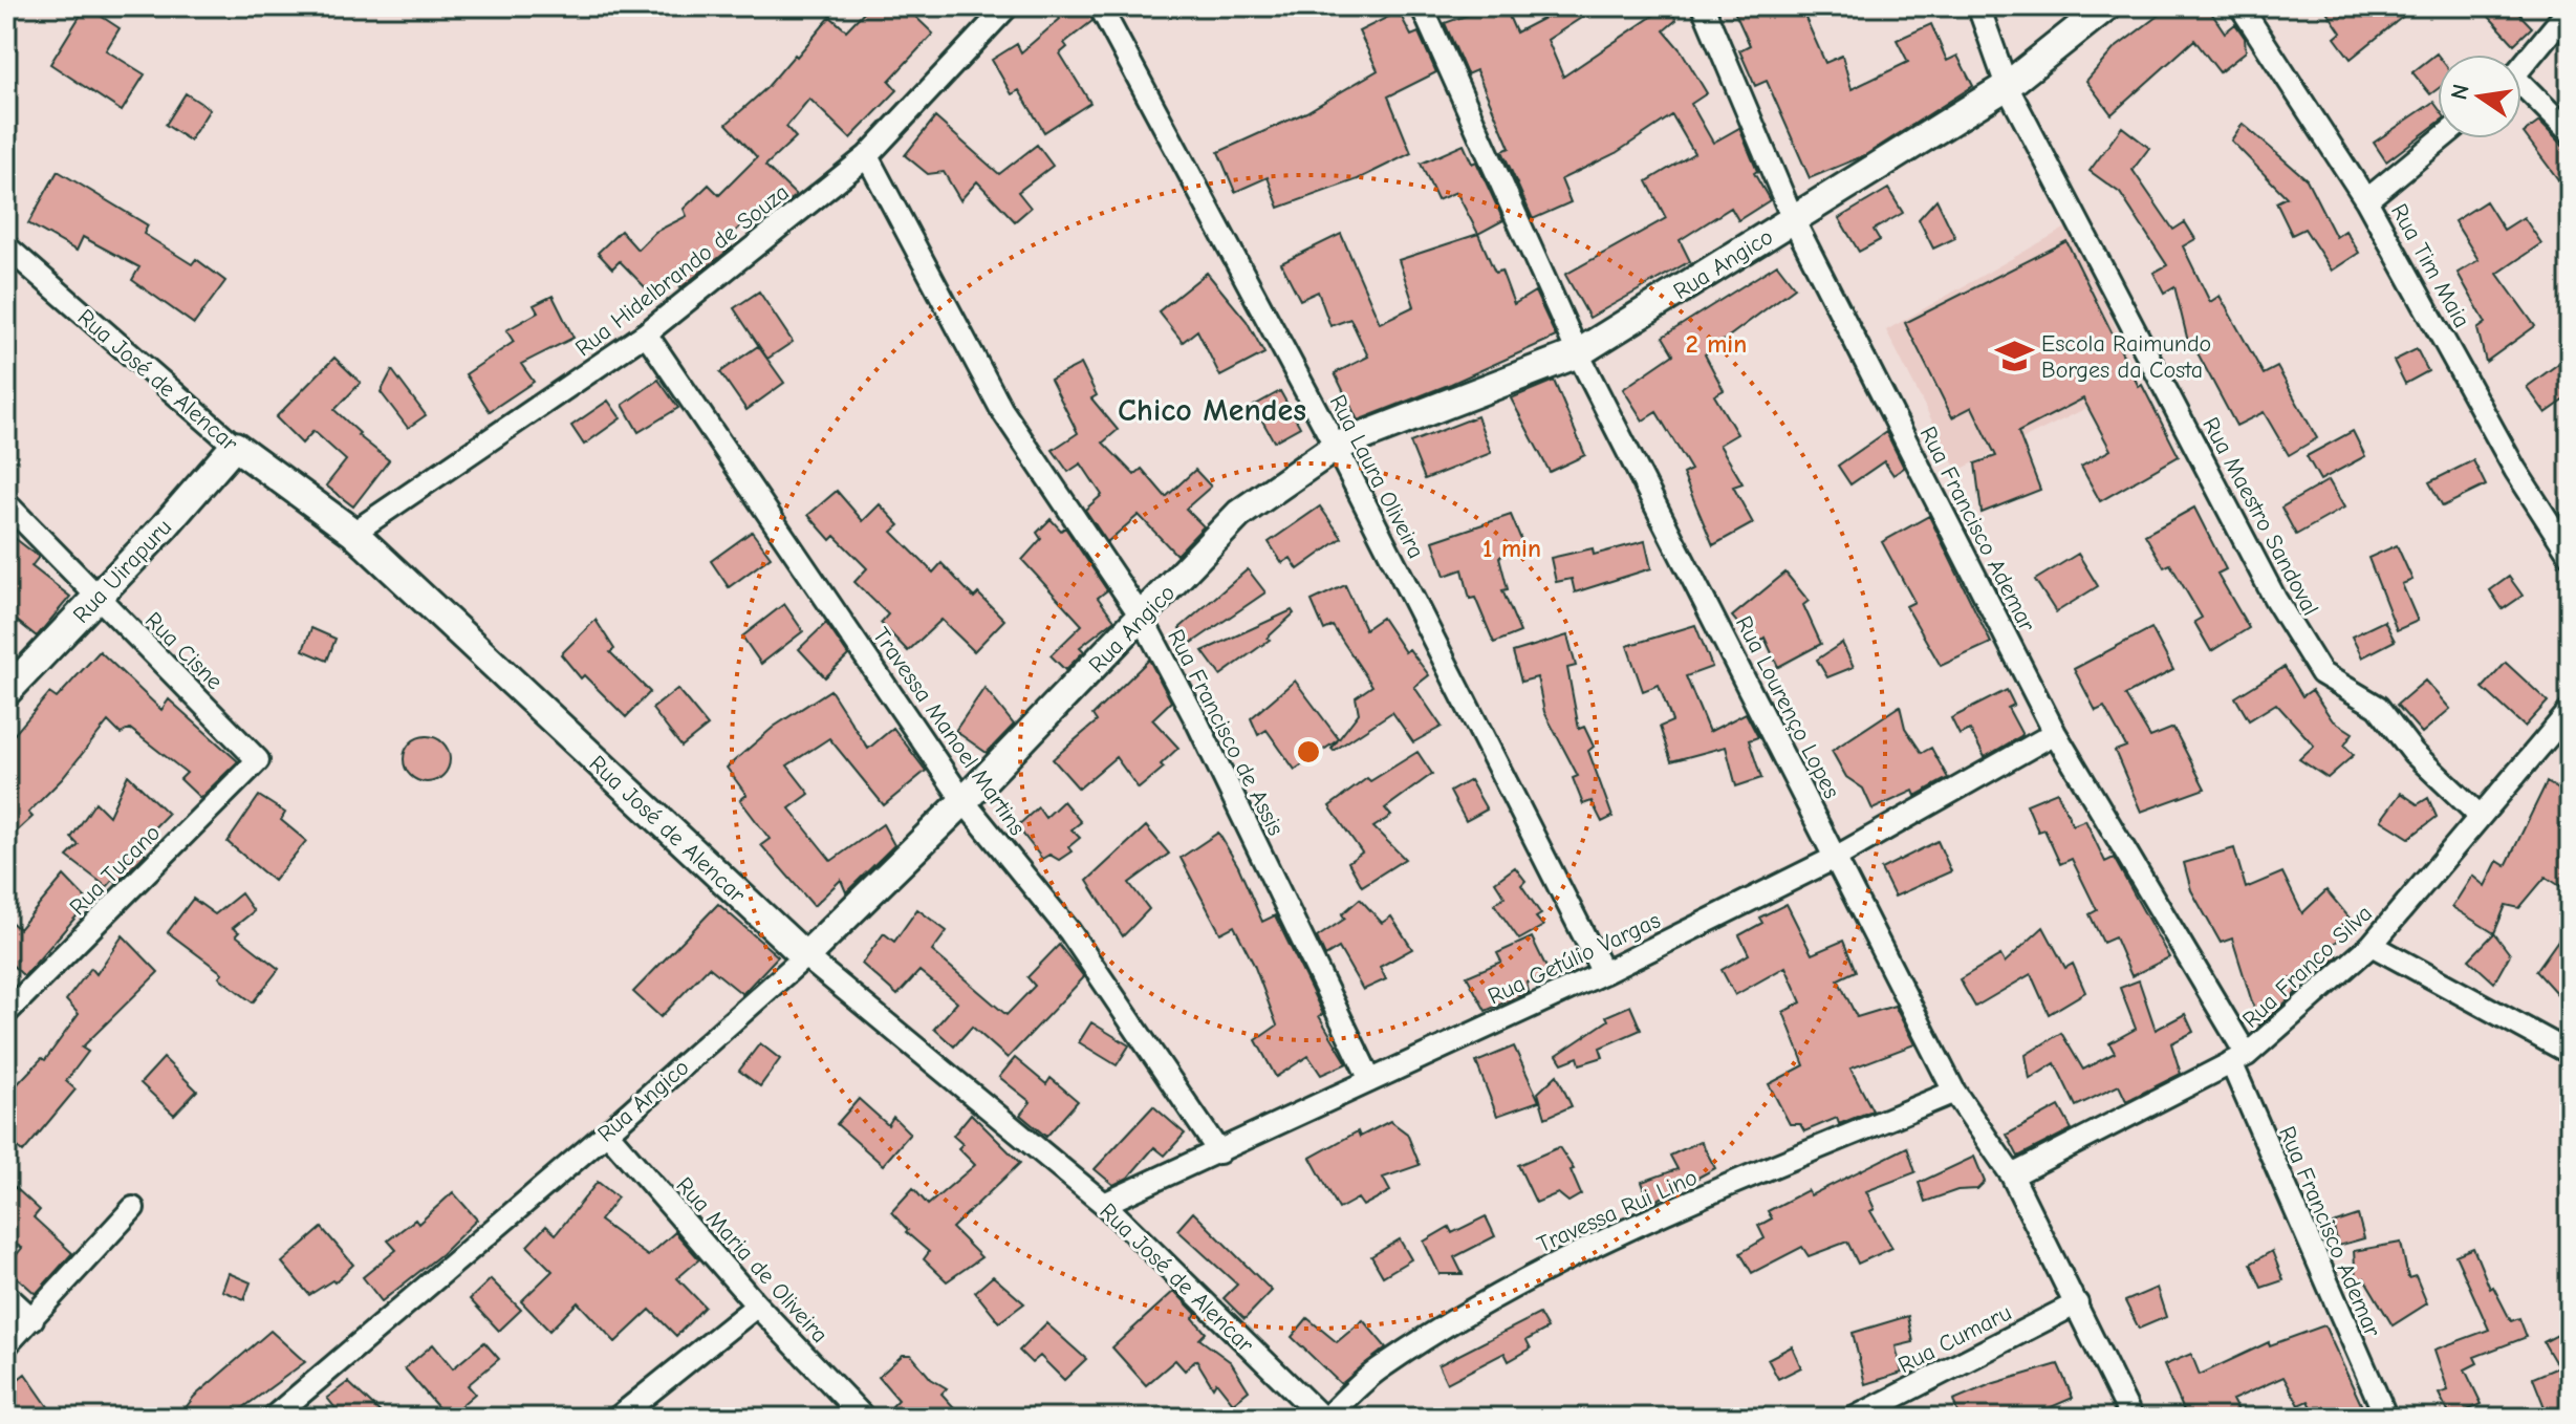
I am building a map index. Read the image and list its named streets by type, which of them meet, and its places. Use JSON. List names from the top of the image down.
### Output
{
  "streets": {
    "street": [
      "Rua Angico",
      "Rua Tim Maia",
      "Rua Hidelbrando de Souza",
      "Rua José de Alencar",
      "Rua Laura Oliveira",
      "Rua Maestro Sandoval",
      "Rua Francisco Ademar",
      "Rua Uirapuru",
      "Rua Cisne",
      "Rua Lourenço Lopes",
      "Travessa Manoel Martins",
      "Rua Francisco de Assis",
      "Rua Tucano",
      "Rua Getúlio Vargas",
      "Rua Franco Silva",
      "Travessa Rui Lino",
      "Rua Maria de Oliveira",
      "Rua Cumaru"
    ]
  },
  "crossings": [
    ["Rua Angico", "Rua José de Alencar"],
    ["Rua Angico", "Rua Laura Oliveira"],
    ["Rua Angico", "Rua Maestro Sandoval"],
    ["Rua Angico", "Rua Francisco Ademar"],
    ["Rua Angico", "Rua Lourenço Lopes"],
    ["Rua Angico", "Travessa Manoel Martins"],
    ["Rua Angico", "Rua Francisco de Assis"],
    ["Rua Angico", "Rua Maria de Oliveira"],
    ["Rua Hidelbrando de Souza", "Rua José de Alencar"],
    ["Rua Hidelbrando de Souza", "Travessa Manoel Martins"],
    ["Rua Hidelbrando de Souza", "Rua Francisco de Assis"],
    ["Rua José de Alencar", "Rua Uirapuru"],
    ["Rua José de Alencar", "Rua Getúlio Vargas"],
    ["Rua José de Alencar", "Travessa Rui Lino"],
    ["Rua Laura Oliveira", "Rua Getúlio Vargas"],
    ["Rua Maestro Sandoval", "Rua Franco Silva"],
    ["Rua Francisco Ademar", "Rua Getúlio Vargas"],
    ["Rua Francisco Ademar", "Rua Franco Silva"],
    ["Rua Uirapuru", "Rua Cisne"],
    ["Rua Cisne", "Rua Tucano"],
    ["Rua Lourenço Lopes", "Rua Getúlio Vargas"],
    ["Rua Lourenço Lopes", "Rua Franco Silva"],
    ["Rua Lourenço Lopes", "Travessa Rui Lino"],
    ["Rua Lourenço Lopes", "Rua Cumaru"],
    ["Travessa Manoel Martins", "Rua Getúlio Vargas"],
    ["Rua Francisco de Assis", "Rua Getúlio Vargas"]
  ],
  "districts": ["Chico Mendes"],
  "places": {
    "school or university": ["Escola Raimundo Borges da Costa"]
  },
  "north": "left",
  "rings": ["2 min", "1 min"]
}
